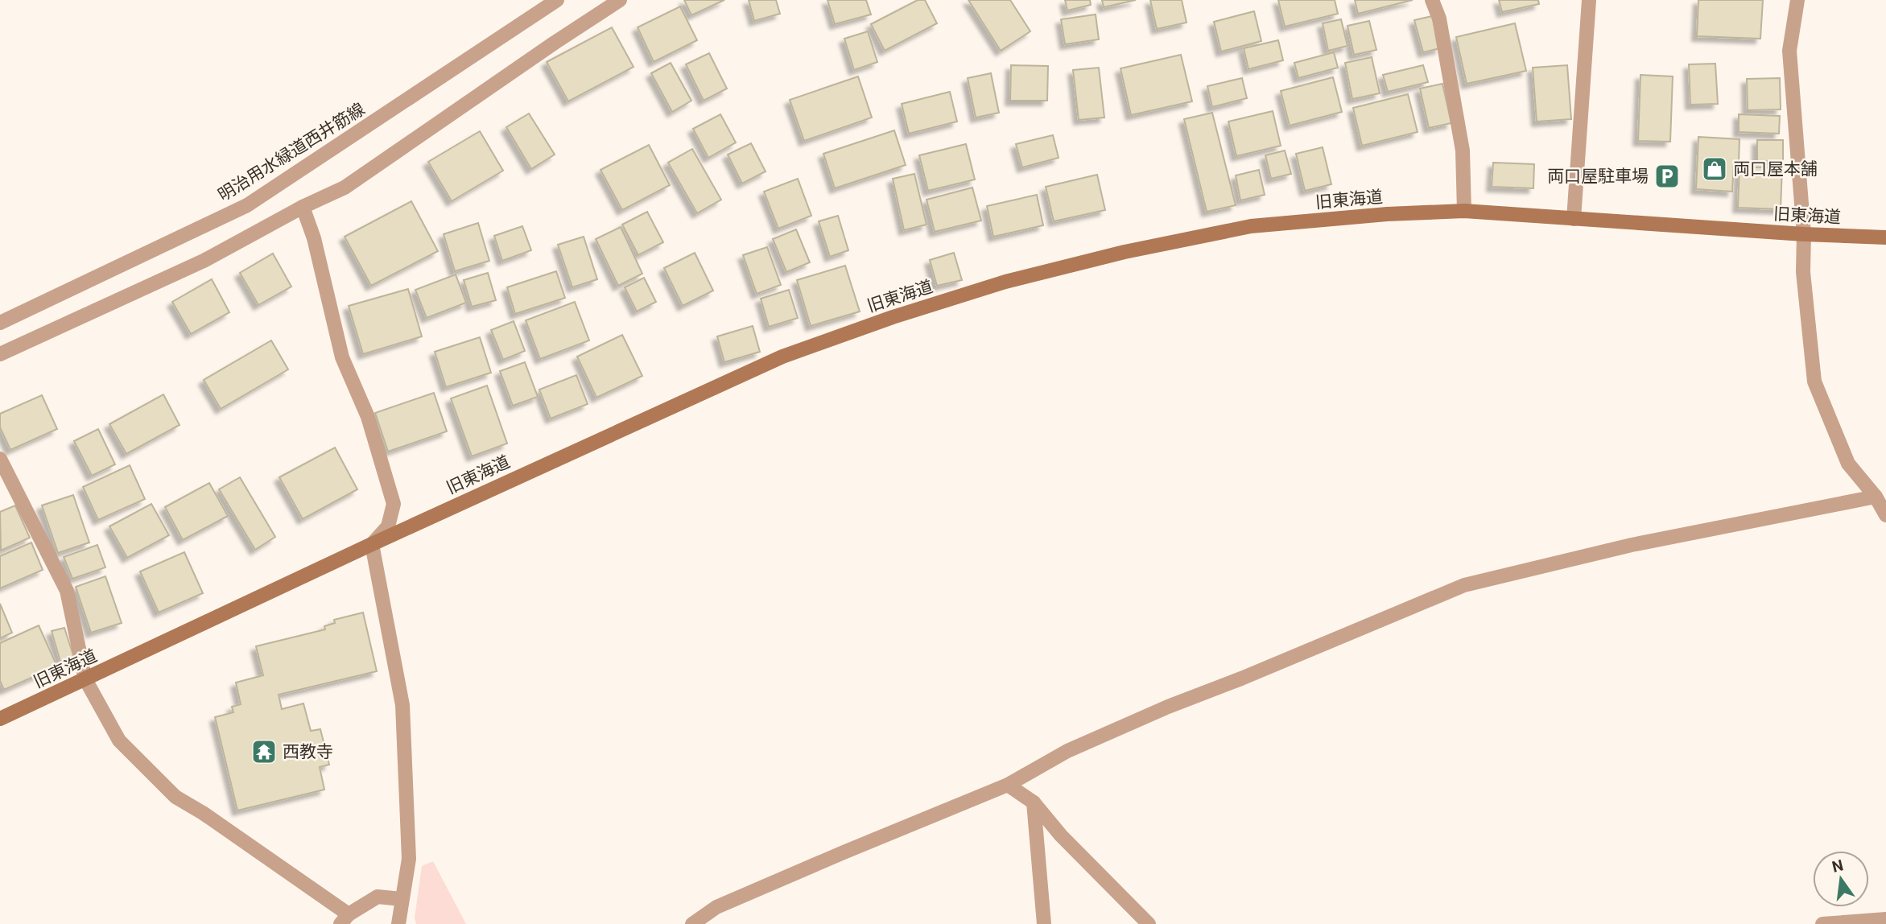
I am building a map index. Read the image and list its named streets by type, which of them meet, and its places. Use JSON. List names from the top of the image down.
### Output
{
  "streets": {
    "street": ["明治用水緑道西井筋線", "旧東海道"]
  },
  "places": {
    "shop": ["両口屋本舗"],
    "parking": ["両口屋駐車場"],
    "temple": ["西教寺"]
  },
  "north": "top"
}
